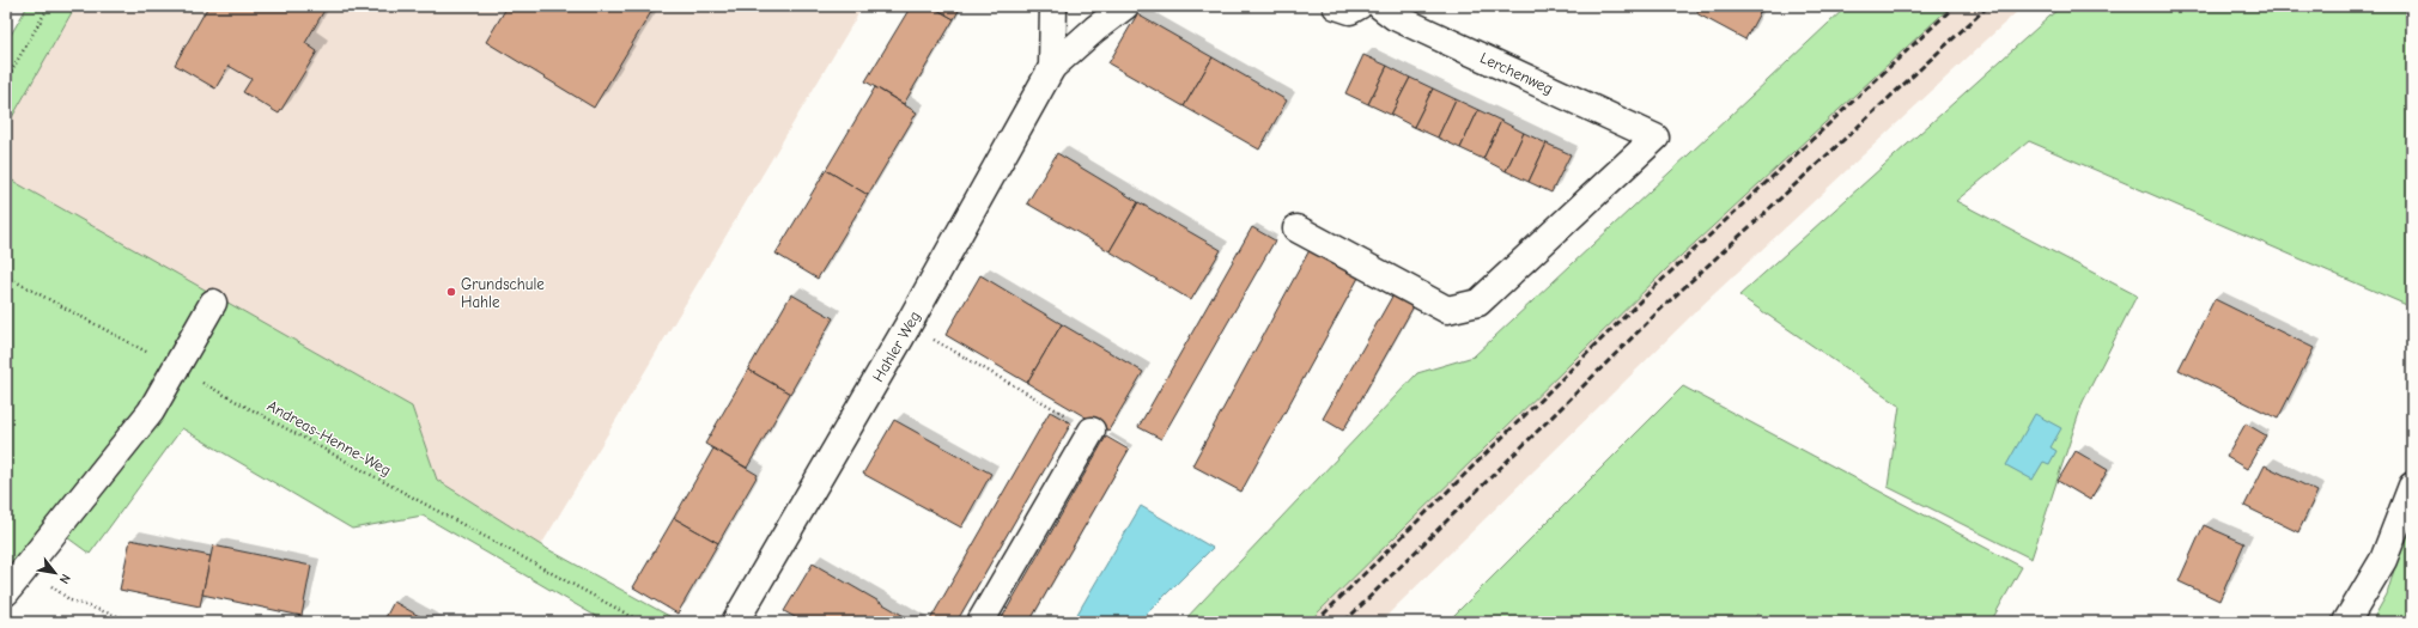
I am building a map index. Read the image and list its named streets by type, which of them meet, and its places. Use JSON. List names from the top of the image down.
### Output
{
  "streets": {
    "street": ["Lerchenweg", "Hahler Weg"],
    "path": ["Andreas-Henne-Weg"]
  },
  "places": ["Grundschule Hahle"],
  "north": "bottom right"
}
